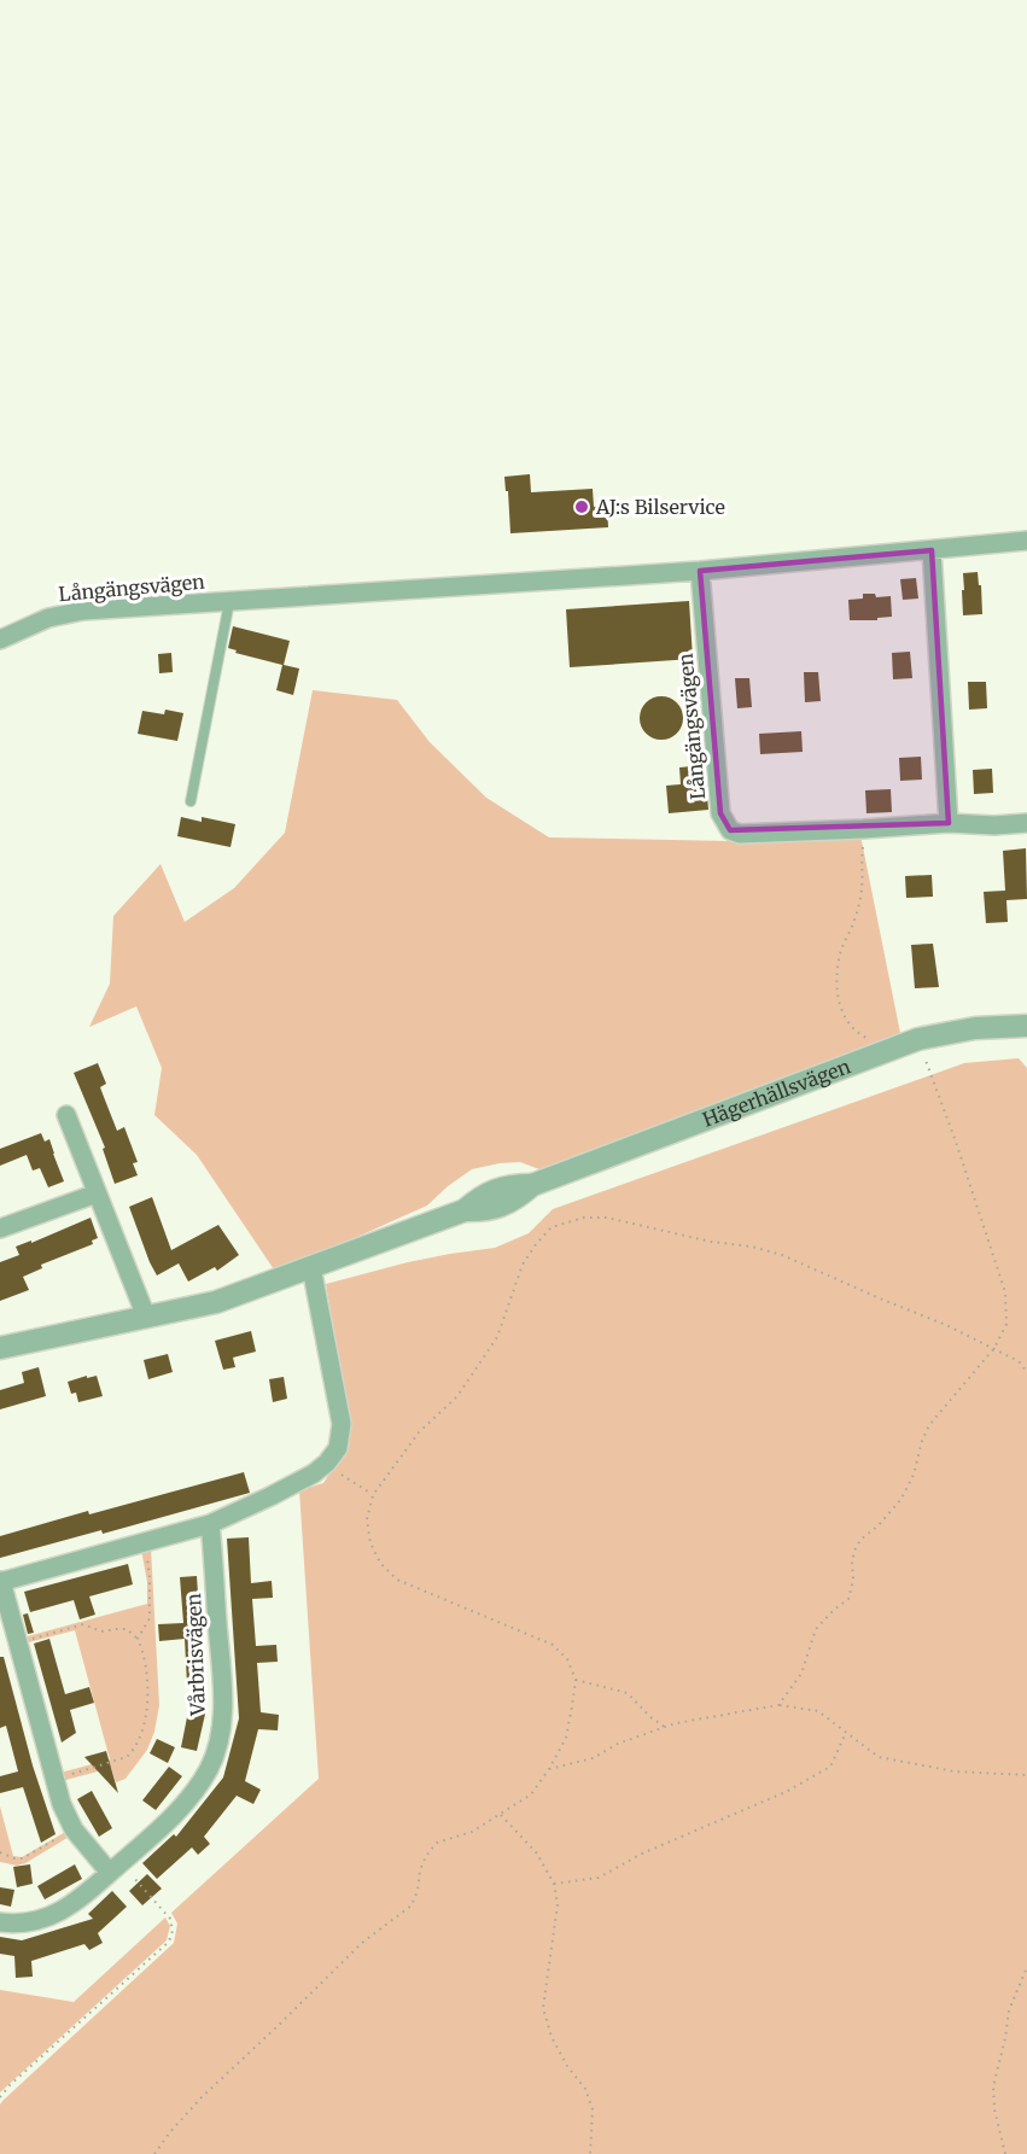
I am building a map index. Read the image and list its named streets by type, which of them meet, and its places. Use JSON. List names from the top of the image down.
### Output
{
  "streets": {
    "street": ["Långängsvägen", "Hägerhällsvägen", "Vårbrisvägen"]
  },
  "places": ["AJ:s Bilservice"]
}
